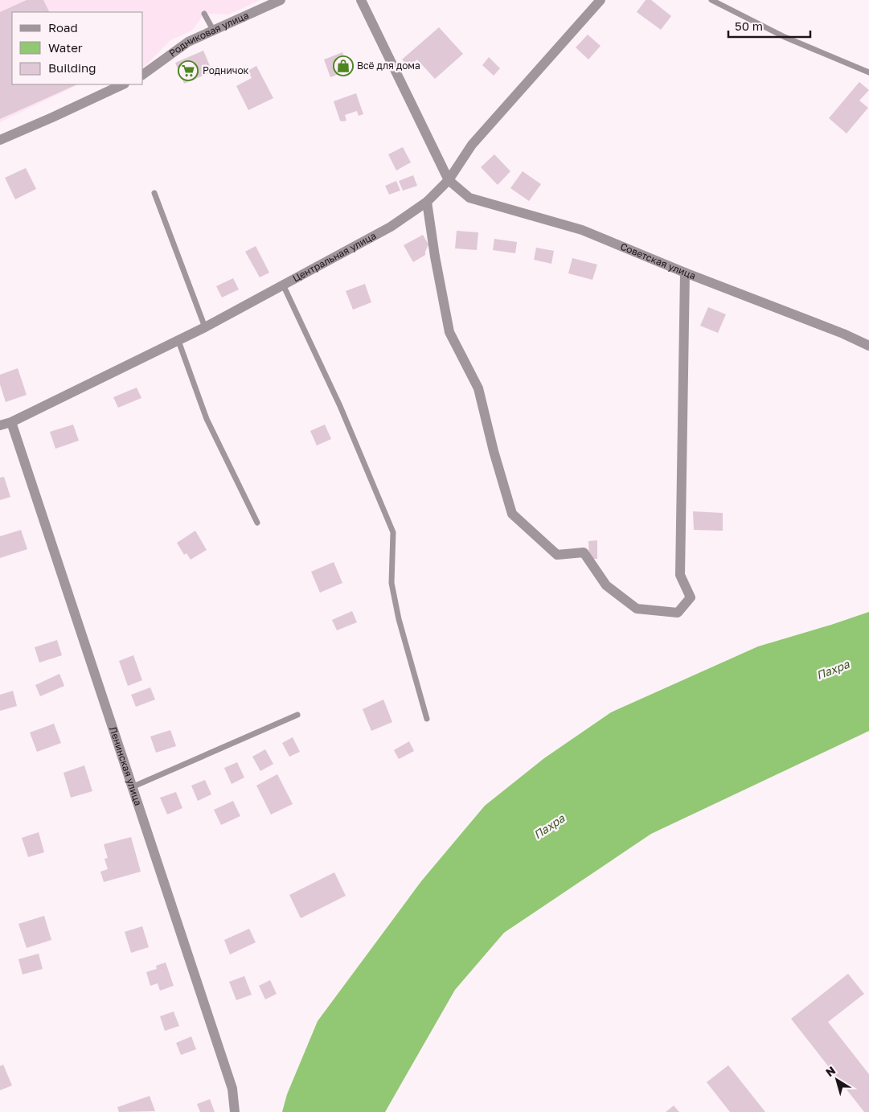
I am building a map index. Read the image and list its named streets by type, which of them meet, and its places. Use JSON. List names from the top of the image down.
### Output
{
  "streets": {
    "street": [
      "Родниковая улица",
      "Центральная улица",
      "Советская улица",
      "Ленинская улица"
    ]
  },
  "crossings": [
    ["Центральная улица", "Советская улица"],
    ["Центральная улица", "Ленинская улица"]
  ],
  "water": ["Пахра"],
  "places": {
    "shop": ["Всё для дома"],
    "supermarket": ["Родничок"]
  },
  "legend": ["Road", "Water", "Building"],
  "scale_bar": "50 m",
  "north": "top left"
}
